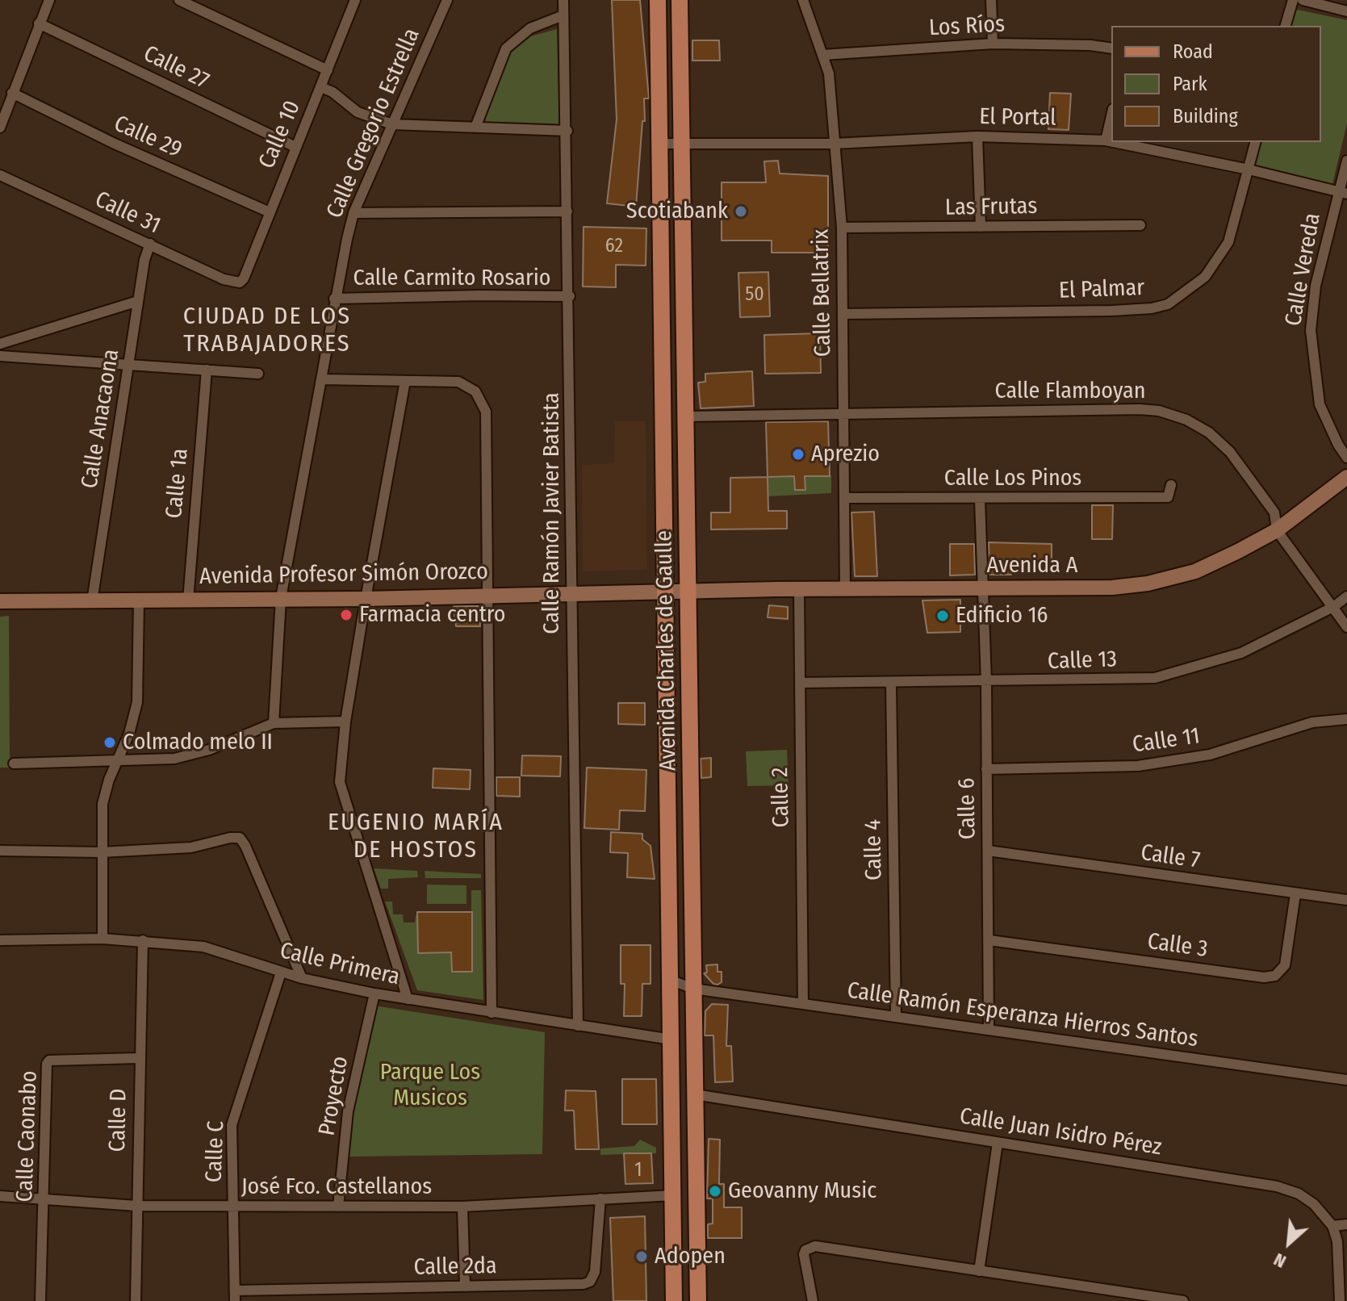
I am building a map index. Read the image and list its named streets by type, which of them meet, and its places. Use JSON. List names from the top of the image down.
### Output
{
  "streets": {
    "main road": ["Avenida A", "Avenida Profesor Simón Orozco", "Avenida Charles de Gaulle"],
    "street": [
      "Los Ríos",
      "Calle 27",
      "El Portal",
      "Calle Gregorio Estrella",
      "Calle 10",
      "Calle 29",
      "Las Frutas",
      "Calle 31",
      "Calle Vereda",
      "Calle Carmito Rosario",
      "El Palmar",
      "Calle Bellatrix",
      "Calle Flamboyan",
      "Calle Anacaona",
      "Calle Los Pinos",
      "Calle 1a",
      "Calle Ramón Javier Batista",
      "Calle 13",
      "Calle 11",
      "Calle 2",
      "Calle 6",
      "Calle 4",
      "Calle 7",
      "Calle 3",
      "Calle Primera",
      "Calle Ramón Esperanza Hierros Santos",
      "Proyecto",
      "Calle D",
      "Calle Juan Isidro Pérez",
      "Calle Caonabo",
      "Calle C",
      "José Fco. Castellanos",
      "Calle 2da"
    ]
  },
  "crossings": [
    ["Los Ríos", "Calle Bellatrix"],
    ["Calle 27", "Calle 10"],
    ["El Portal", "Calle Vereda"],
    ["El Portal", "El Palmar"],
    ["El Portal", "Calle Bellatrix"],
    ["El Portal", "Avenida Charles de Gaulle"],
    ["Calle Gregorio Estrella", "Calle Carmito Rosario"],
    ["Calle Gregorio Estrella", "Avenida Profesor Simón Orozco"],
    ["Calle 10", "Calle 29"],
    ["Calle 10", "Calle 31"],
    ["Las Frutas", "Calle Bellatrix"],
    ["Calle 31", "Calle Anacaona"],
    ["Calle Carmito Rosario", "Calle Ramón Javier Batista"],
    ["El Palmar", "Calle Bellatrix"],
    ["Calle Bellatrix", "Calle Flamboyan"],
    ["Calle Bellatrix", "Calle Los Pinos"],
    ["Calle Bellatrix", "Avenida A"],
    ["Calle Flamboyan", "Avenida A"],
    ["Calle Flamboyan", "Avenida Charles de Gaulle"],
    ["Calle Flamboyan", "Calle 13"],
    ["Calle Anacaona", "Avenida Profesor Simón Orozco"],
    ["Calle Los Pinos", "Calle 6"],
    ["Calle 1a", "Avenida Profesor Simón Orozco"],
    ["Calle Ramón Javier Batista", "Avenida Profesor Simón Orozco"],
    ["Calle Ramón Javier Batista", "Calle Primera"],
    ["Avenida A", "Avenida Profesor Simón Orozco"],
    ["Avenida A", "Avenida Charles de Gaulle"],
    ["Avenida A", "Calle 2"],
    ["Avenida A", "Calle 6"],
    ["Avenida Profesor Simón Orozco", "Avenida Charles de Gaulle"],
    ["Avenida Charles de Gaulle", "Calle Primera"],
    ["Avenida Charles de Gaulle", "Calle Ramón Esperanza Hierros Santos"],
    ["Avenida Charles de Gaulle", "Calle Juan Isidro Pérez"],
    ["Avenida Charles de Gaulle", "José Fco. Castellanos"],
    ["Calle 13", "Calle 2"],
    ["Calle 13", "Calle 6"],
    ["Calle 13", "Calle 4"],
    ["Calle 11", "Calle 6"],
    ["Calle 2", "Calle Ramón Esperanza Hierros Santos"],
    ["Calle 6", "Calle 7"],
    ["Calle 6", "Calle 3"],
    ["Calle 6", "Calle Ramón Esperanza Hierros Santos"],
    ["Calle 4", "Calle Ramón Esperanza Hierros Santos"],
    ["Calle 7", "Calle 3"],
    ["Calle Primera", "Proyecto"],
    ["Calle Primera", "Calle D"],
    ["Calle Primera", "Calle C"],
    ["Proyecto", "José Fco. Castellanos"],
    ["Calle D", "Calle Caonabo"],
    ["Calle D", "José Fco. Castellanos"],
    ["Calle Caonabo", "José Fco. Castellanos"],
    ["Calle C", "José Fco. Castellanos"],
    ["Calle C", "Calle 2da"],
    ["José Fco. Castellanos", "Calle 2da"]
  ],
  "districts": ["CIUDAD DE LOS TRABAJADORES", "EUGENIO MARÍA DE HOSTOS"],
  "parks": ["Parque Los Musicos"],
  "places": [
    "Scotiabank",
    "Aprezio",
    "Farmacia centro",
    "Edificio 16",
    "Colmado melo II",
    "Geovanny Music",
    "Adopen"
  ],
  "house_numbers": ["62", "50", "1"],
  "legend": ["Road", "Park", "Building"],
  "north": "bottom left"
}
